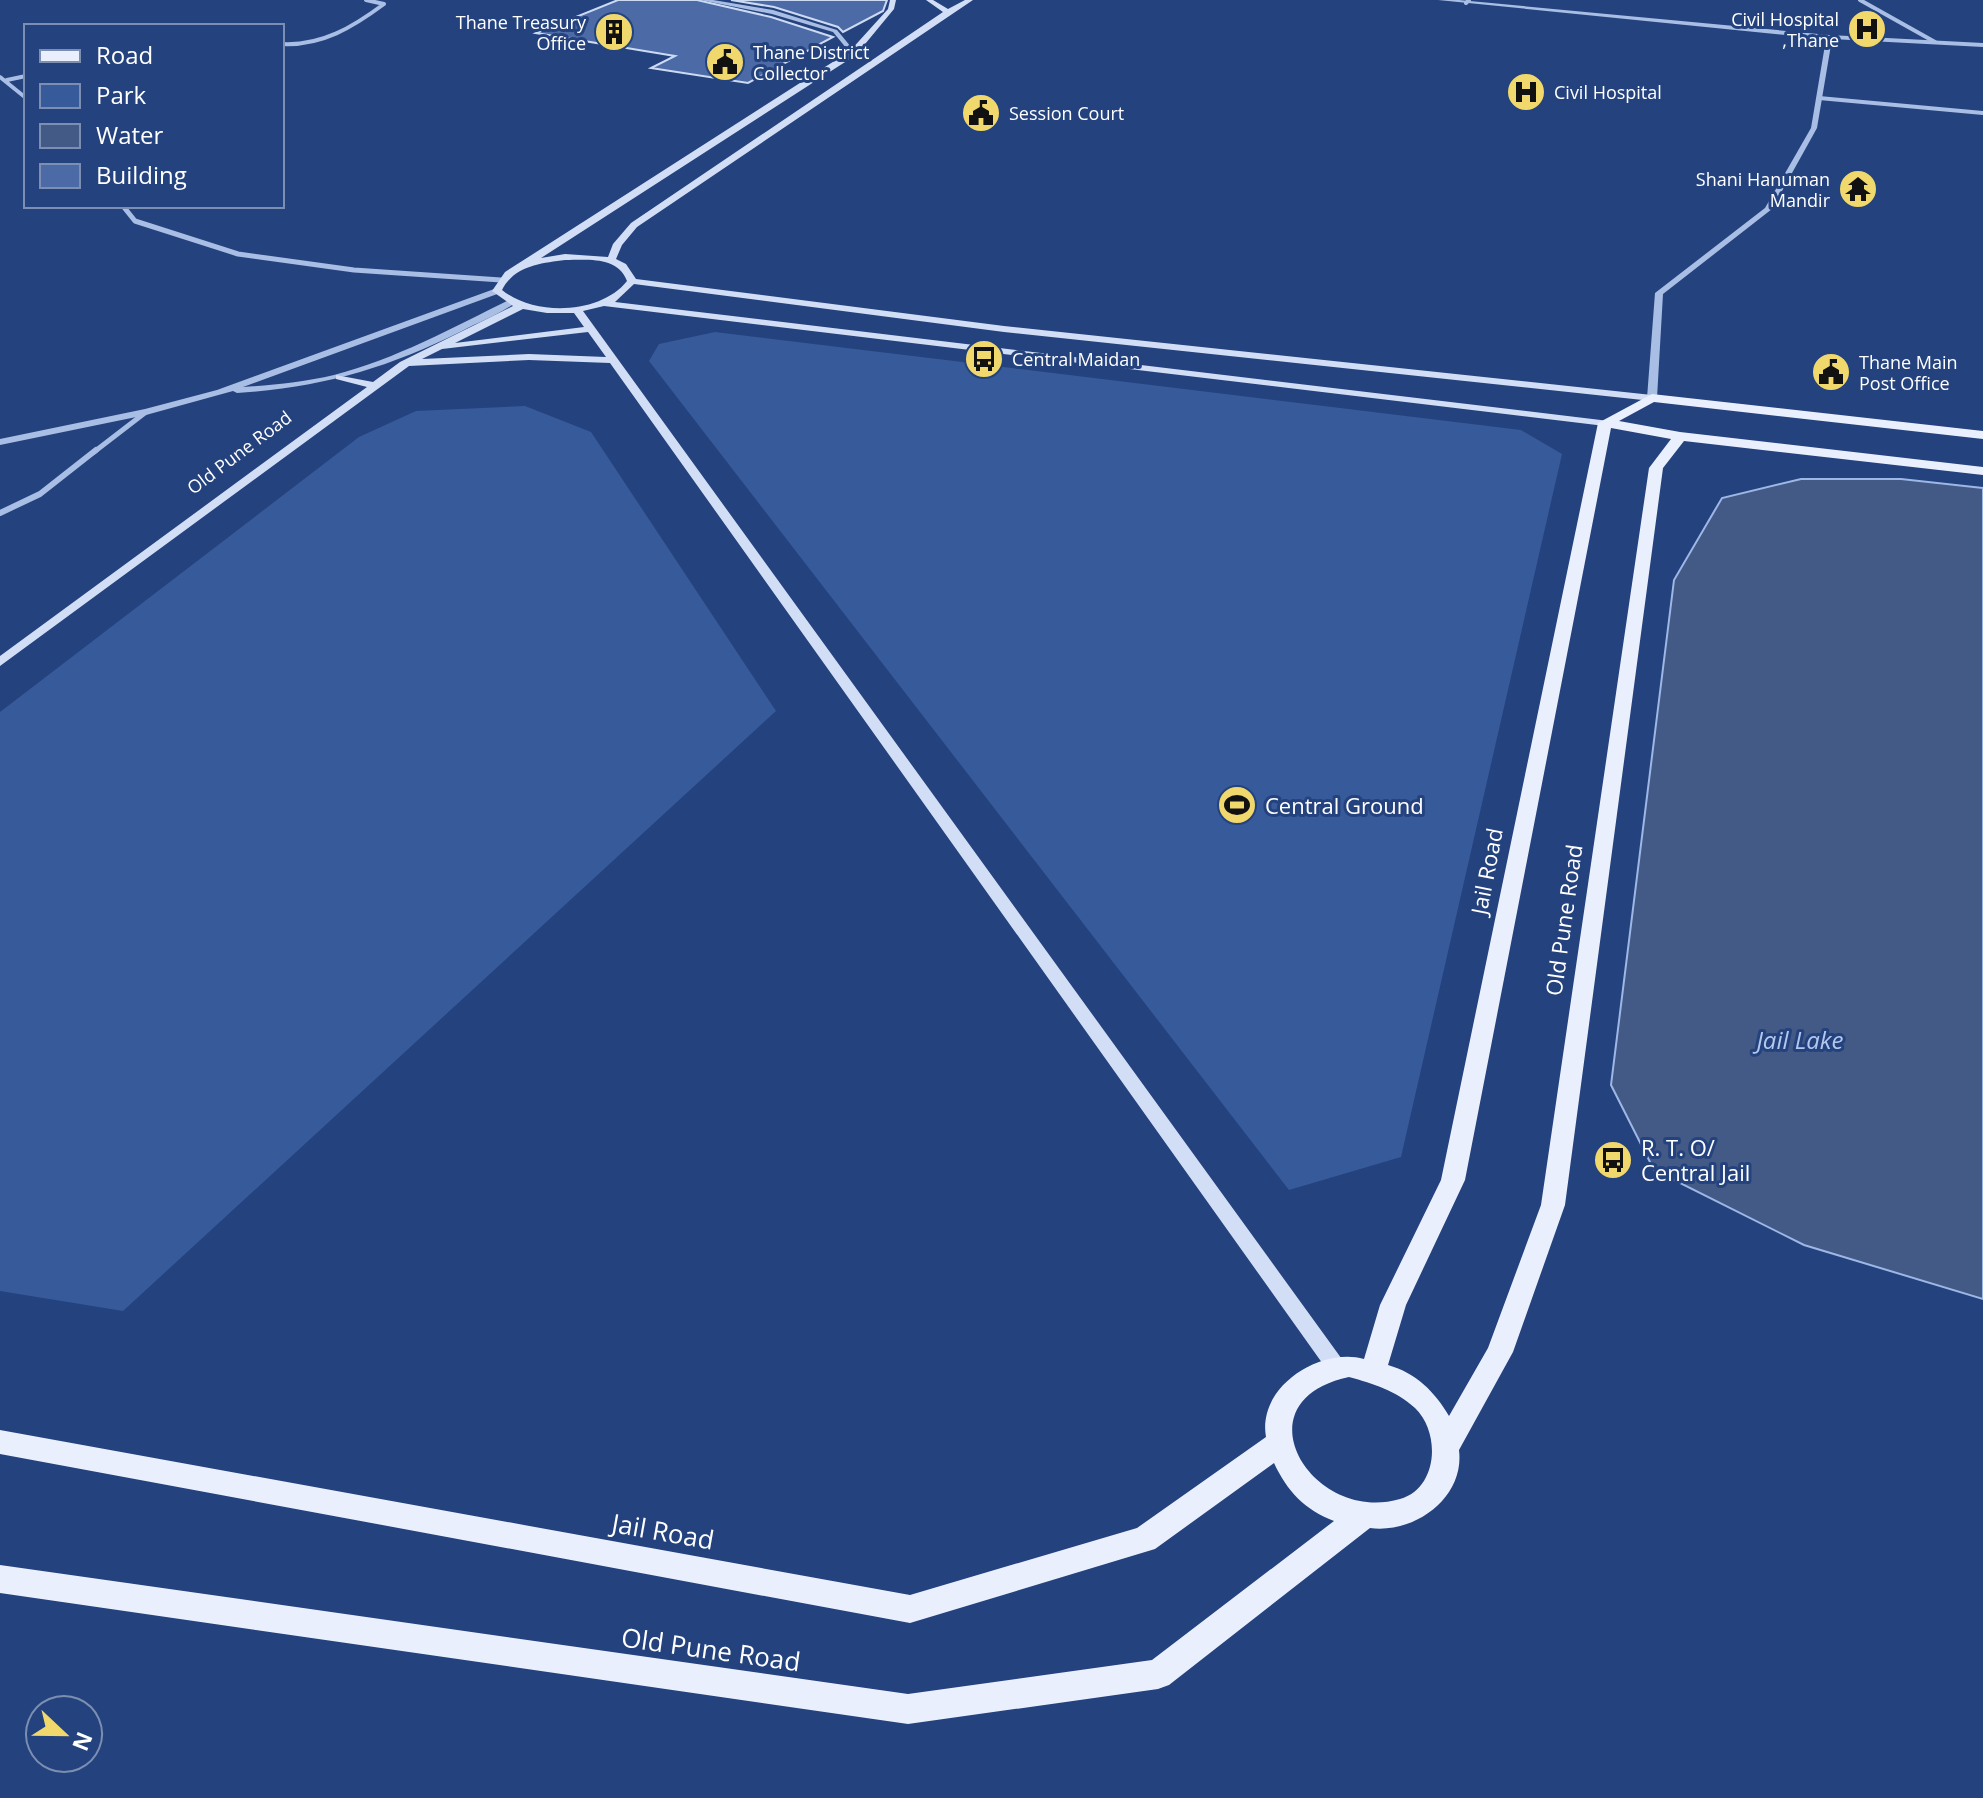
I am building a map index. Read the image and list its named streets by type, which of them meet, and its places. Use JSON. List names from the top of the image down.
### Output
{
  "streets": {
    "main road": ["Old Pune Road", "Jail Road"]
  },
  "crossings": [
    ["Old Pune Road", "Jail Road"]
  ],
  "water": ["Jail Lake"],
  "places": {
    "hospital": ["Civil Hospital ,Thane", "Civil Hospital"],
    "building": ["Thane Treasury Office"],
    "public building": ["Thane District Collector", "Session Court", "Thane Main Post Office"],
    "temple": ["Shani Hanuman Mandir"],
    "bus stop": ["Central Maidan", "R. T. O/ Central Jail"],
    "sports": ["Central Ground"]
  },
  "legend": [
    "Road",
    "Park",
    "Water",
    "Building"
  ],
  "north": "right"
}
